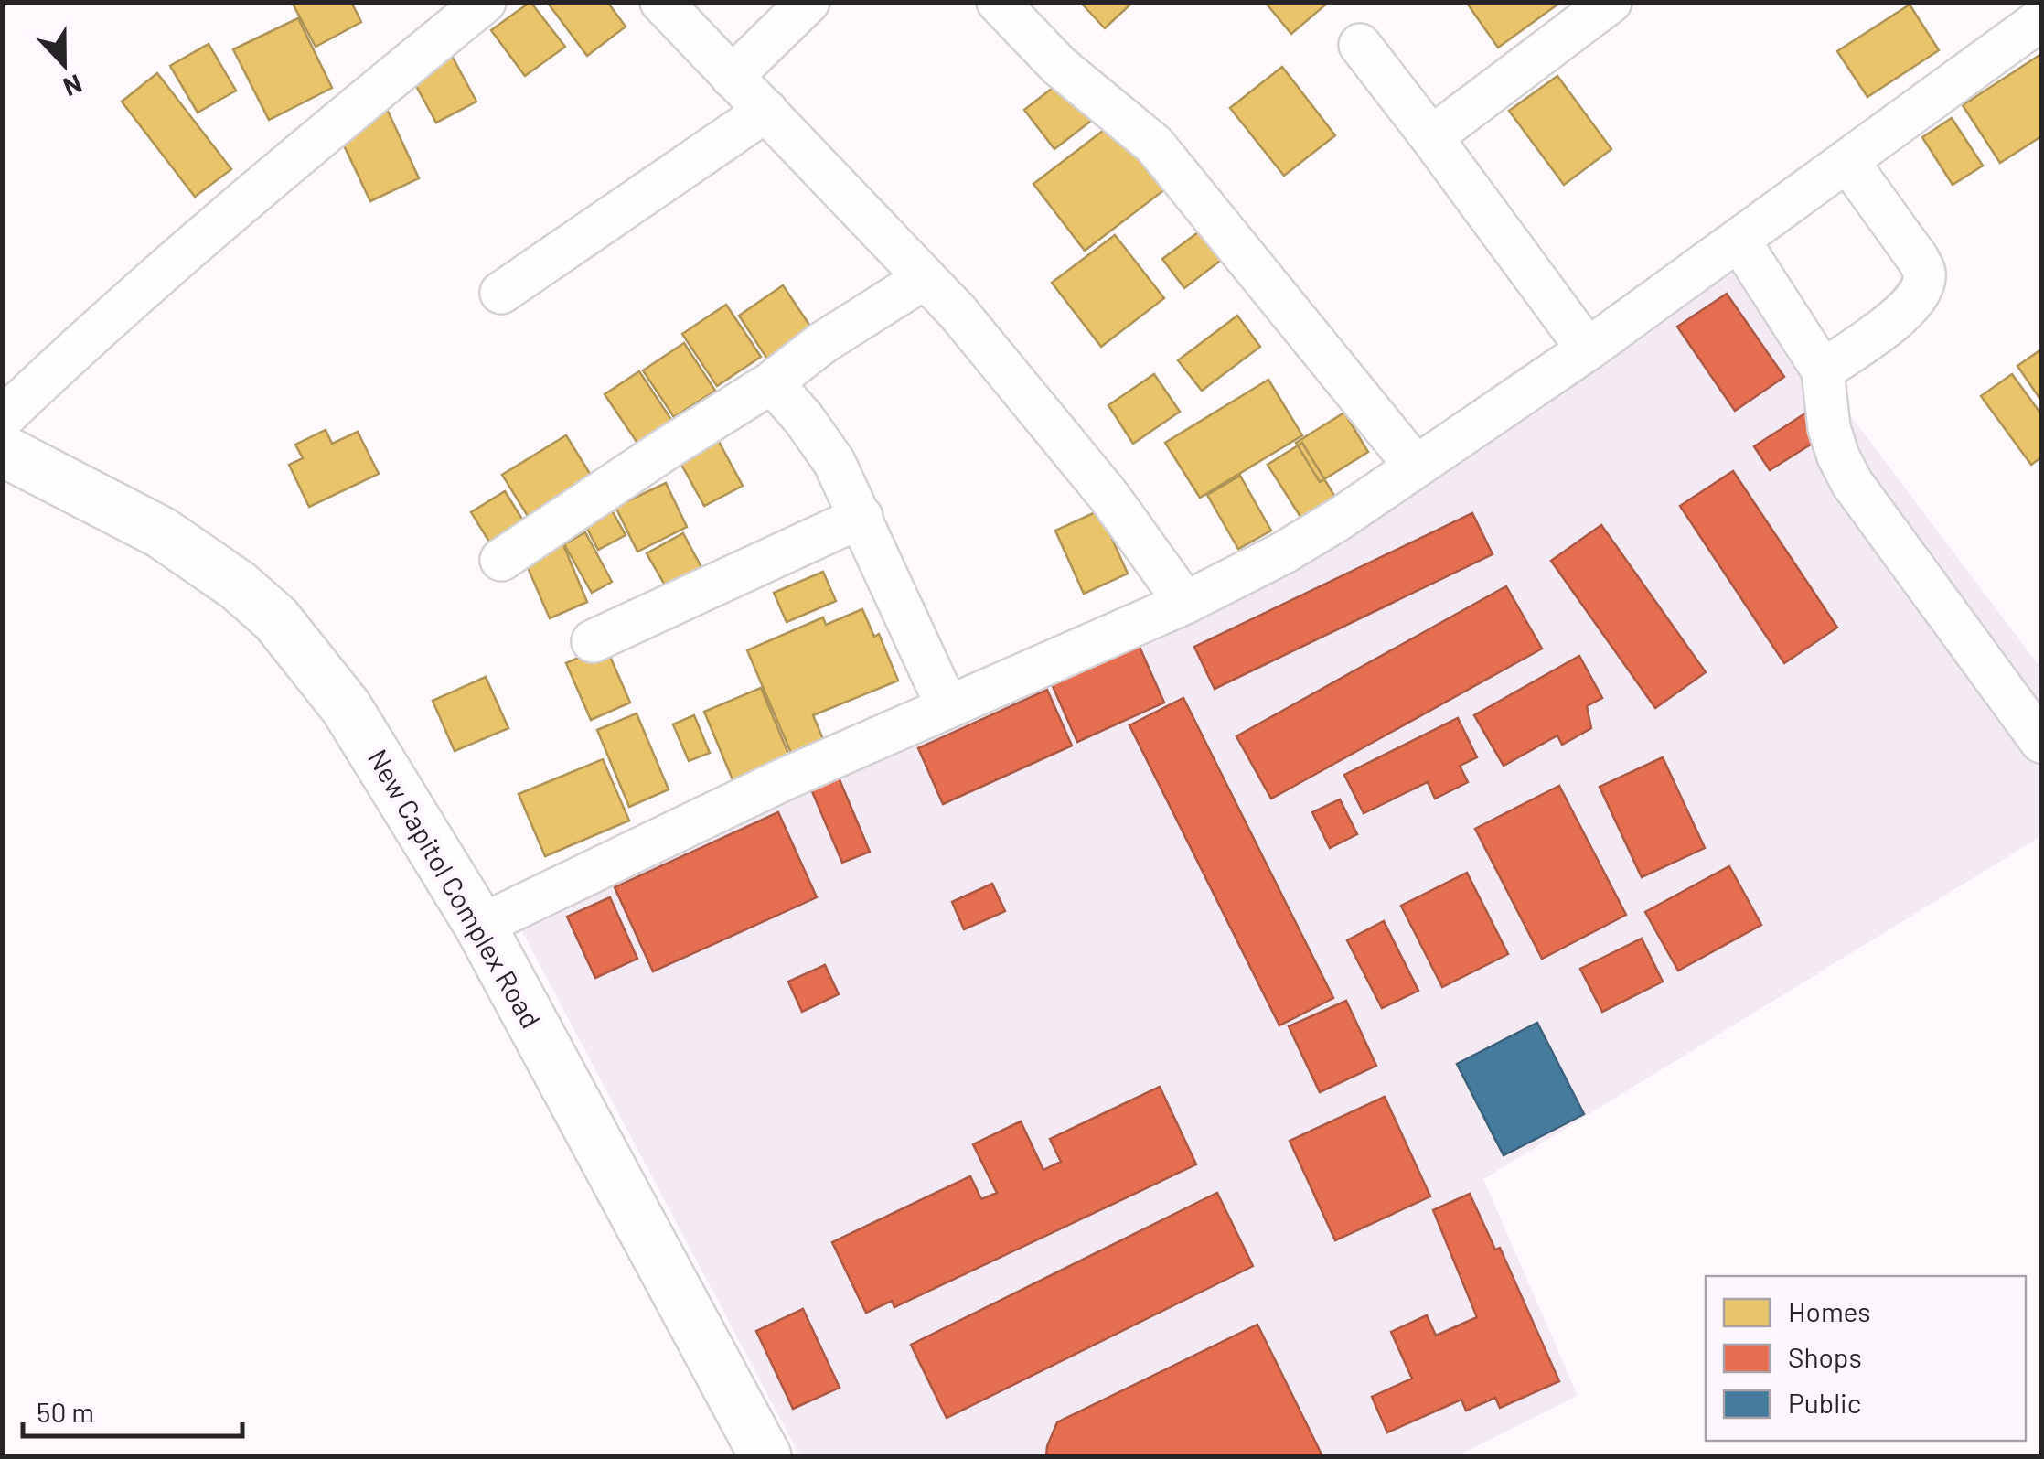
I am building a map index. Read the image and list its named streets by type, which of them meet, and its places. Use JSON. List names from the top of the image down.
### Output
{
  "streets": {
    "main road": ["New Capitol Complex Road"]
  },
  "legend": ["Homes", "Shops", "Public"],
  "scale_bar": "50 m",
  "north": "bottom"
}
